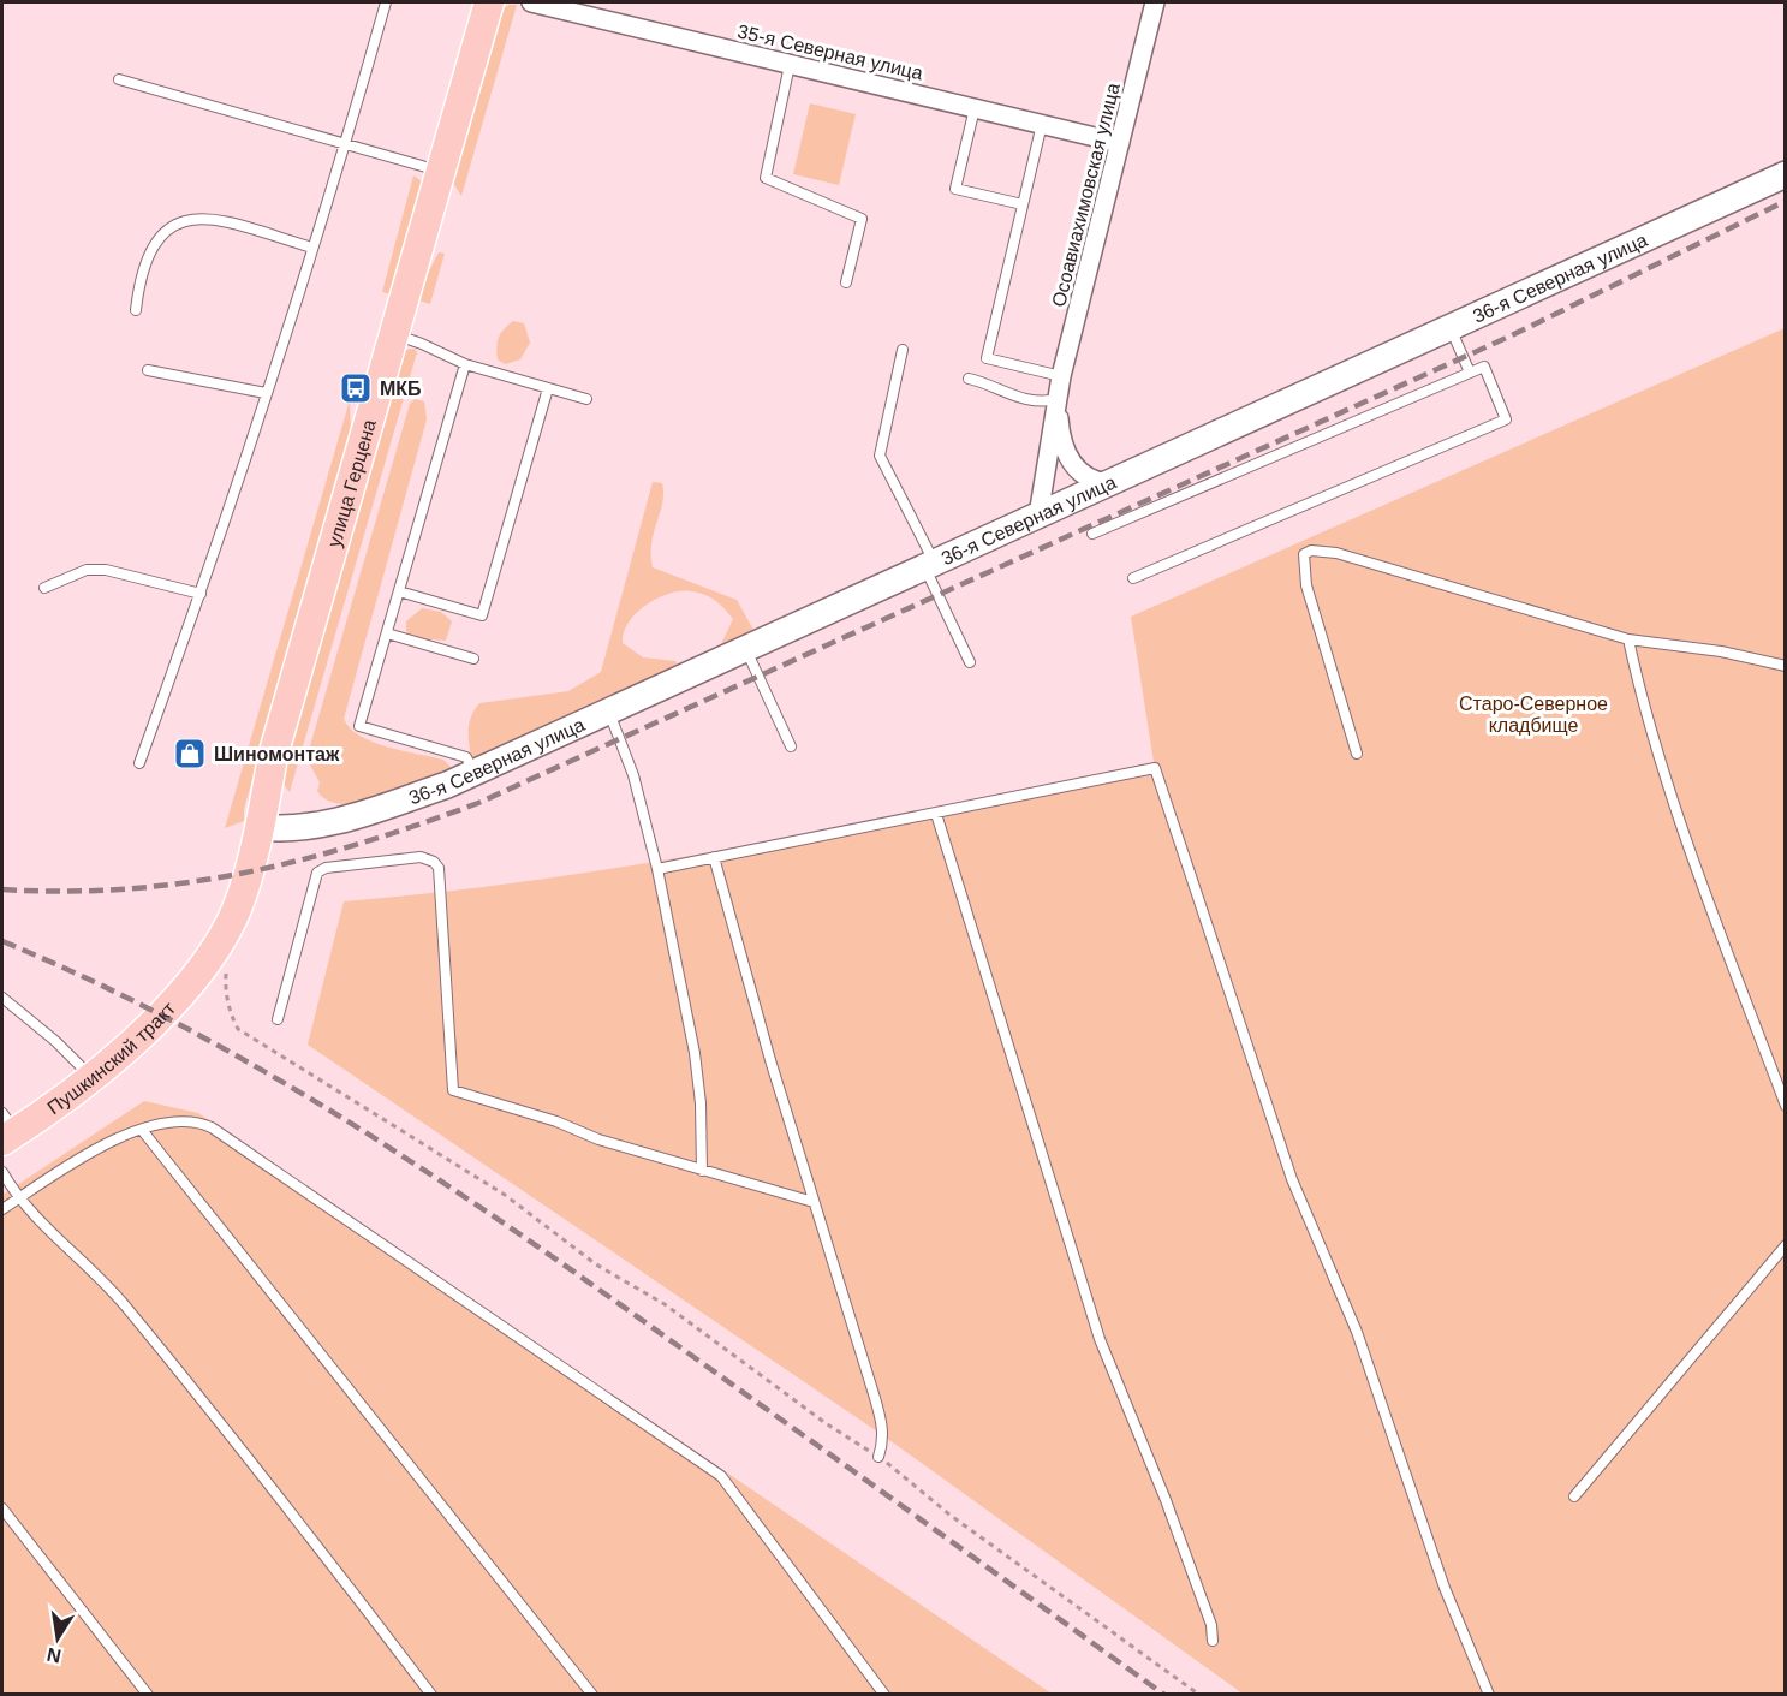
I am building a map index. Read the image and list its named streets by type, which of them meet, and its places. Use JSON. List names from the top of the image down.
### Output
{
  "streets": {
    "main road": ["36-я Северная улица", "улица Герцена", "Пушкинский тракт"],
    "street": ["35-я Северная улица", "Осоавиахимовская улица"]
  },
  "crossings": [
    ["35-я Северная улица", "Осоавиахимовская улица"],
    ["Осоавиахимовская улица", "36-я Северная улица"],
    ["36-я Северная улица", "улица Герцена"],
    ["улица Герцена", "Пушкинский тракт"]
  ],
  "parks": ["Старо-Северное кладбище"],
  "places": {
    "bus stop": ["МКБ"],
    "shop": ["Шиномонтаж"]
  },
  "north": "bottom"
}
